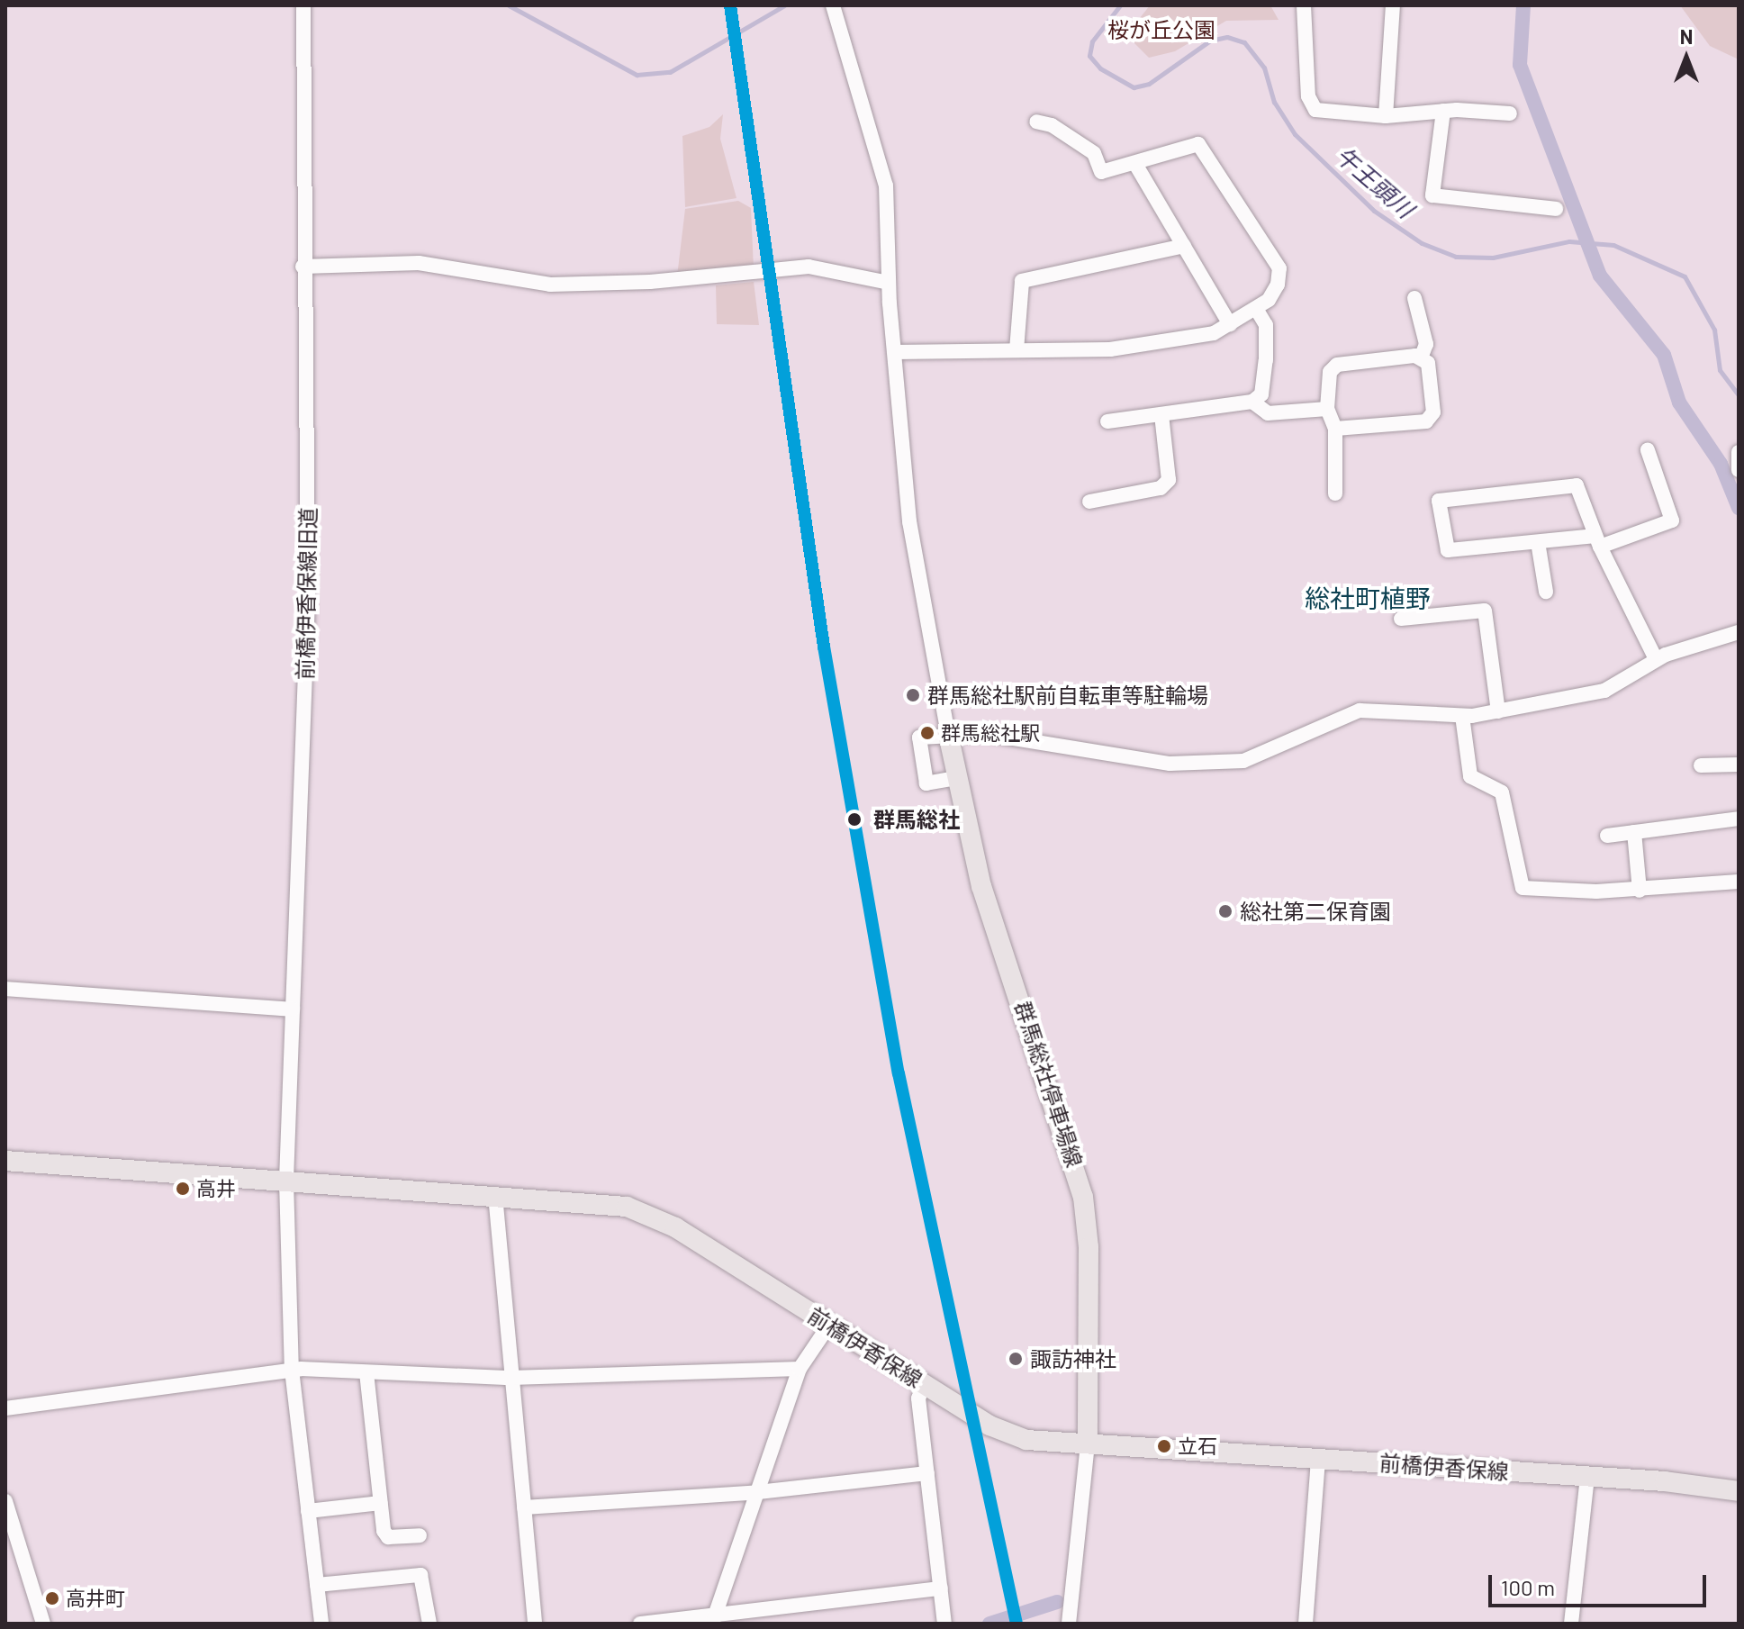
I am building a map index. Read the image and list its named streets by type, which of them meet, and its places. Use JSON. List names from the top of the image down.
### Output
{
  "streets": {
    "main road": ["群馬総社停車場線", "前橋伊香保線"],
    "street": ["前橋伊香保線旧道"]
  },
  "crossings": [
    ["前橋伊香保線旧道", "前橋伊香保線"],
    ["群馬総社停車場線", "前橋伊香保線"]
  ],
  "districts": ["総社町植野"],
  "water": ["午王頭川"],
  "parks": ["桜が丘公園"],
  "places": [
    "群馬総社駅前自転車等駐輪場",
    "群馬総社駅",
    "群馬総社",
    "総社第二保育園",
    "高井",
    "諏訪神社",
    "立石",
    "高井町"
  ],
  "scale_bar": "100 m",
  "north": "top"
}
